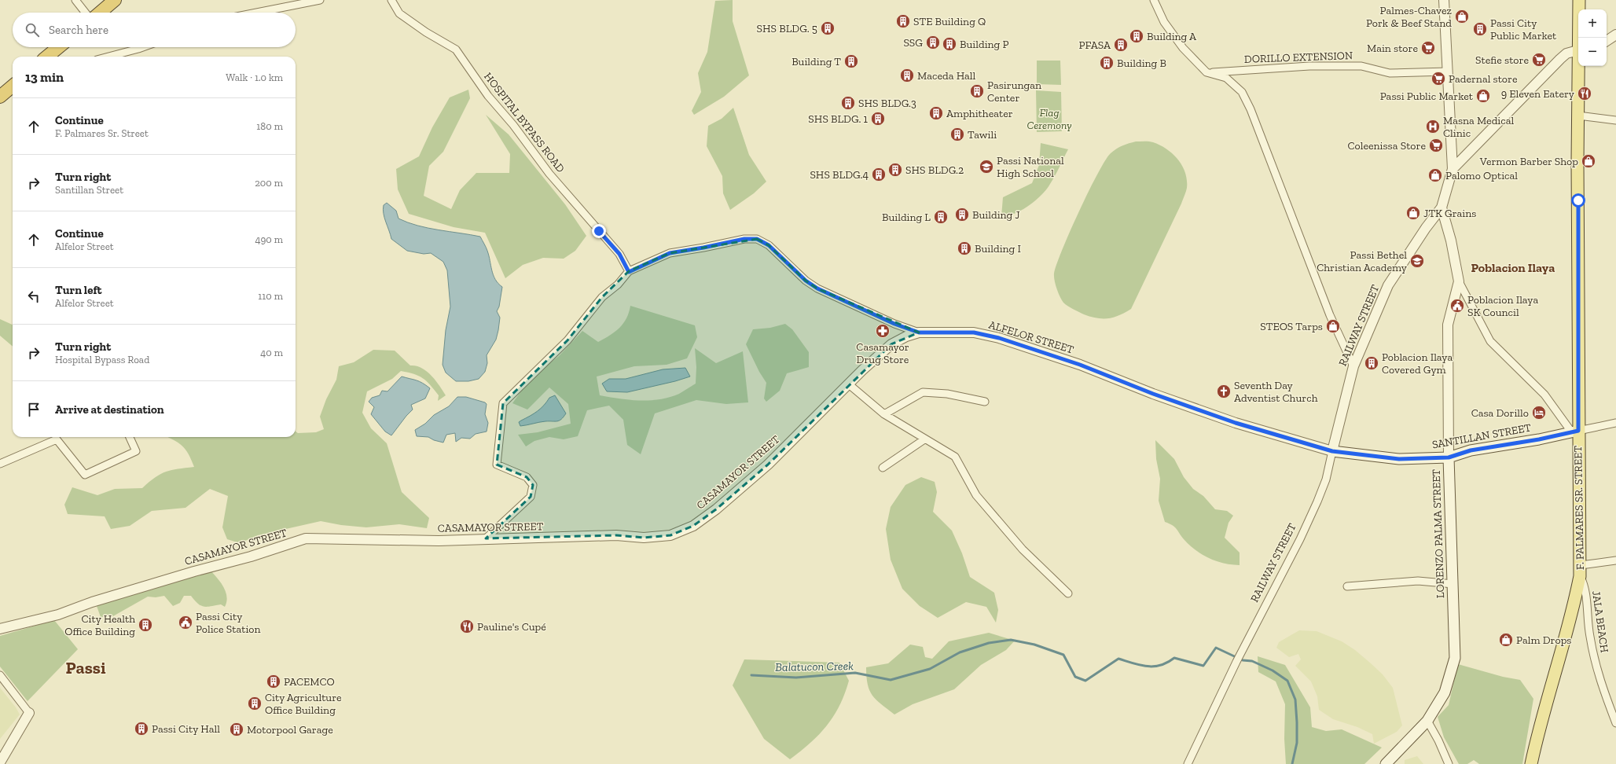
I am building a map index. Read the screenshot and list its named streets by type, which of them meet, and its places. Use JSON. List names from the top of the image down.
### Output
{
  "streets": {
    "main road": ["SANTILLAN STREET", "F. PALMARES SR. STREET", "LORENZO PALMA STREET"],
    "street": [
      "DORILLO EXTENSION",
      "HOSPITAL BYPASS ROAD",
      "RAILWAY STREET",
      "ALFELOR STREET",
      "CASAMAYOR STREET",
      "JALA BEACH"
    ]
  },
  "crossings": [
    ["HOSPITAL BYPASS ROAD", "ALFELOR STREET"],
    ["RAILWAY STREET", "ALFELOR STREET"],
    ["RAILWAY STREET", "SANTILLAN STREET"],
    ["ALFELOR STREET", "SANTILLAN STREET"],
    ["ALFELOR STREET", "CASAMAYOR STREET"],
    ["SANTILLAN STREET", "F. PALMARES SR. STREET"],
    ["SANTILLAN STREET", "LORENZO PALMA STREET"],
    ["F. PALMARES SR. STREET", "JALA BEACH"]
  ],
  "districts": ["Poblacion Ilaya", "Passi"],
  "water": ["Balatucon Creek"],
  "parks": ["Flag Ceremony"],
  "places": {
    "shop": [
      "Palmes-Chavez Pork & Beef Stand",
      "Passi Public Market",
      "Vermon Barber Shop",
      "Palomo Optical",
      "JTK Grains",
      "STEOS Tarps",
      "Palm Drops"
    ],
    "building": [
      "STE Building Q",
      "SHS BLDG. 5",
      "Passi City Public Market",
      "Building A",
      "SSG",
      "Building P",
      "PFASA",
      "Building T",
      "Building B",
      "Maceda Hall",
      "Pasirungan Center",
      "SHS BLDG.3",
      "Amphitheater",
      "SHS BLDG. 1",
      "Tawili",
      "SHS BLDG.2",
      "SHS BLDG.4",
      "Building J",
      "Building L",
      "Building I",
      "Poblacion Ilaya Covered Gym",
      "City Health Office Building",
      "PACEMCO",
      "City Agriculture Office Building",
      "Passi City Hall",
      "Motorpool Garage"
    ],
    "supermarket": [
      "Main store",
      "Stefie store",
      "Padernal store",
      "Coleenissa Store"
    ],
    "restaurant": ["9 Eleven Eatery", "Pauline's Cupé"],
    "hospital": ["Masna Medical Clinic"],
    "school or university": ["Passi National High School", "Passi Bethel Christian Academy"],
    "public building": ["Poblacion Ilaya SK Council", "Passi City Police Station"],
    "pharmacy": ["Casamayor Drug Store"],
    "church": ["Seventh Day Adventist Church"],
    "hotel": ["Casa Dorillo"]
  },
  "page": {
    "map_buttons": ["+", "−"],
    "search": "Search here",
    "heading": ["13 min", "Walk · 1.0 km"],
    "list": [
      ["Continue", "F. Palmares Sr. Street", "180 m"],
      ["Turn right", "Santillan Street", "200 m"],
      ["Continue", "Alfelor Street", "490 m"],
      ["Turn left", "Alfelor Street", "110 m"],
      ["Turn right", "Hospital Bypass Road", "40 m"],
      "Arrive at destination"
    ]
  }
}
